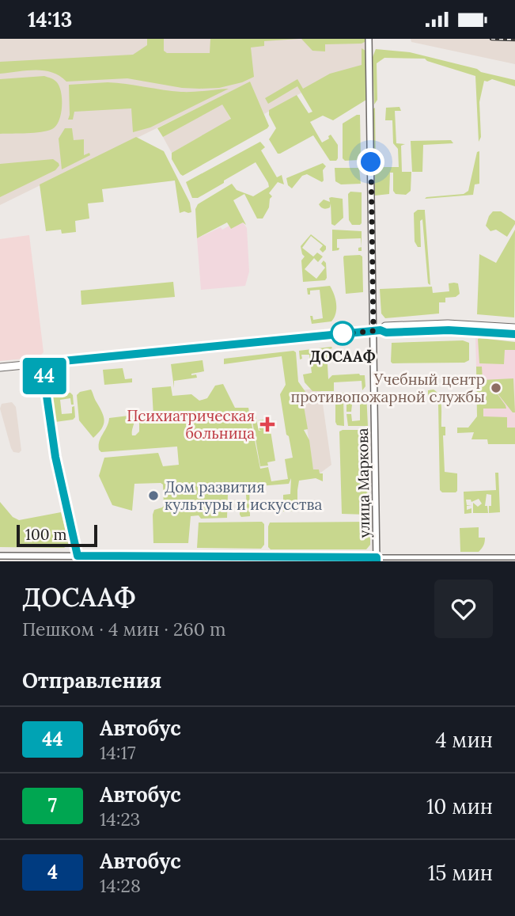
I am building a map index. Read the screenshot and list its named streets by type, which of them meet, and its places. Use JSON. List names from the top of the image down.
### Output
{
  "streets": {
    "street": ["улица Маркова"]
  },
  "places": {
    "other": ["ДОСААФ", "Учебный центр противопожарной службы", "Дом развития культуры и искусства"],
    "health": ["Психиатрическая больница"]
  },
  "lines": ["bus line 44"],
  "scale_bar": "100 m",
  "page": {
    "status": "14:13",
    "on_map": "44",
    "scale": "100 m",
    "heading": [
      ["ДОСААФ", "Пешком · 4 мин · 260 m"],
      "Отправления"
    ],
    "list": [
      {
        "mark": "44",
        "name": "Автобус",
        "note": "14:17",
        "value": "4 мин"
      },
      {
        "mark": "7",
        "name": "Автобус",
        "note": "14:23",
        "value": "10 мин"
      },
      {
        "mark": "4",
        "name": "Автобус",
        "note": "14:28",
        "value": "15 мин"
      }
    ]
  }
}
